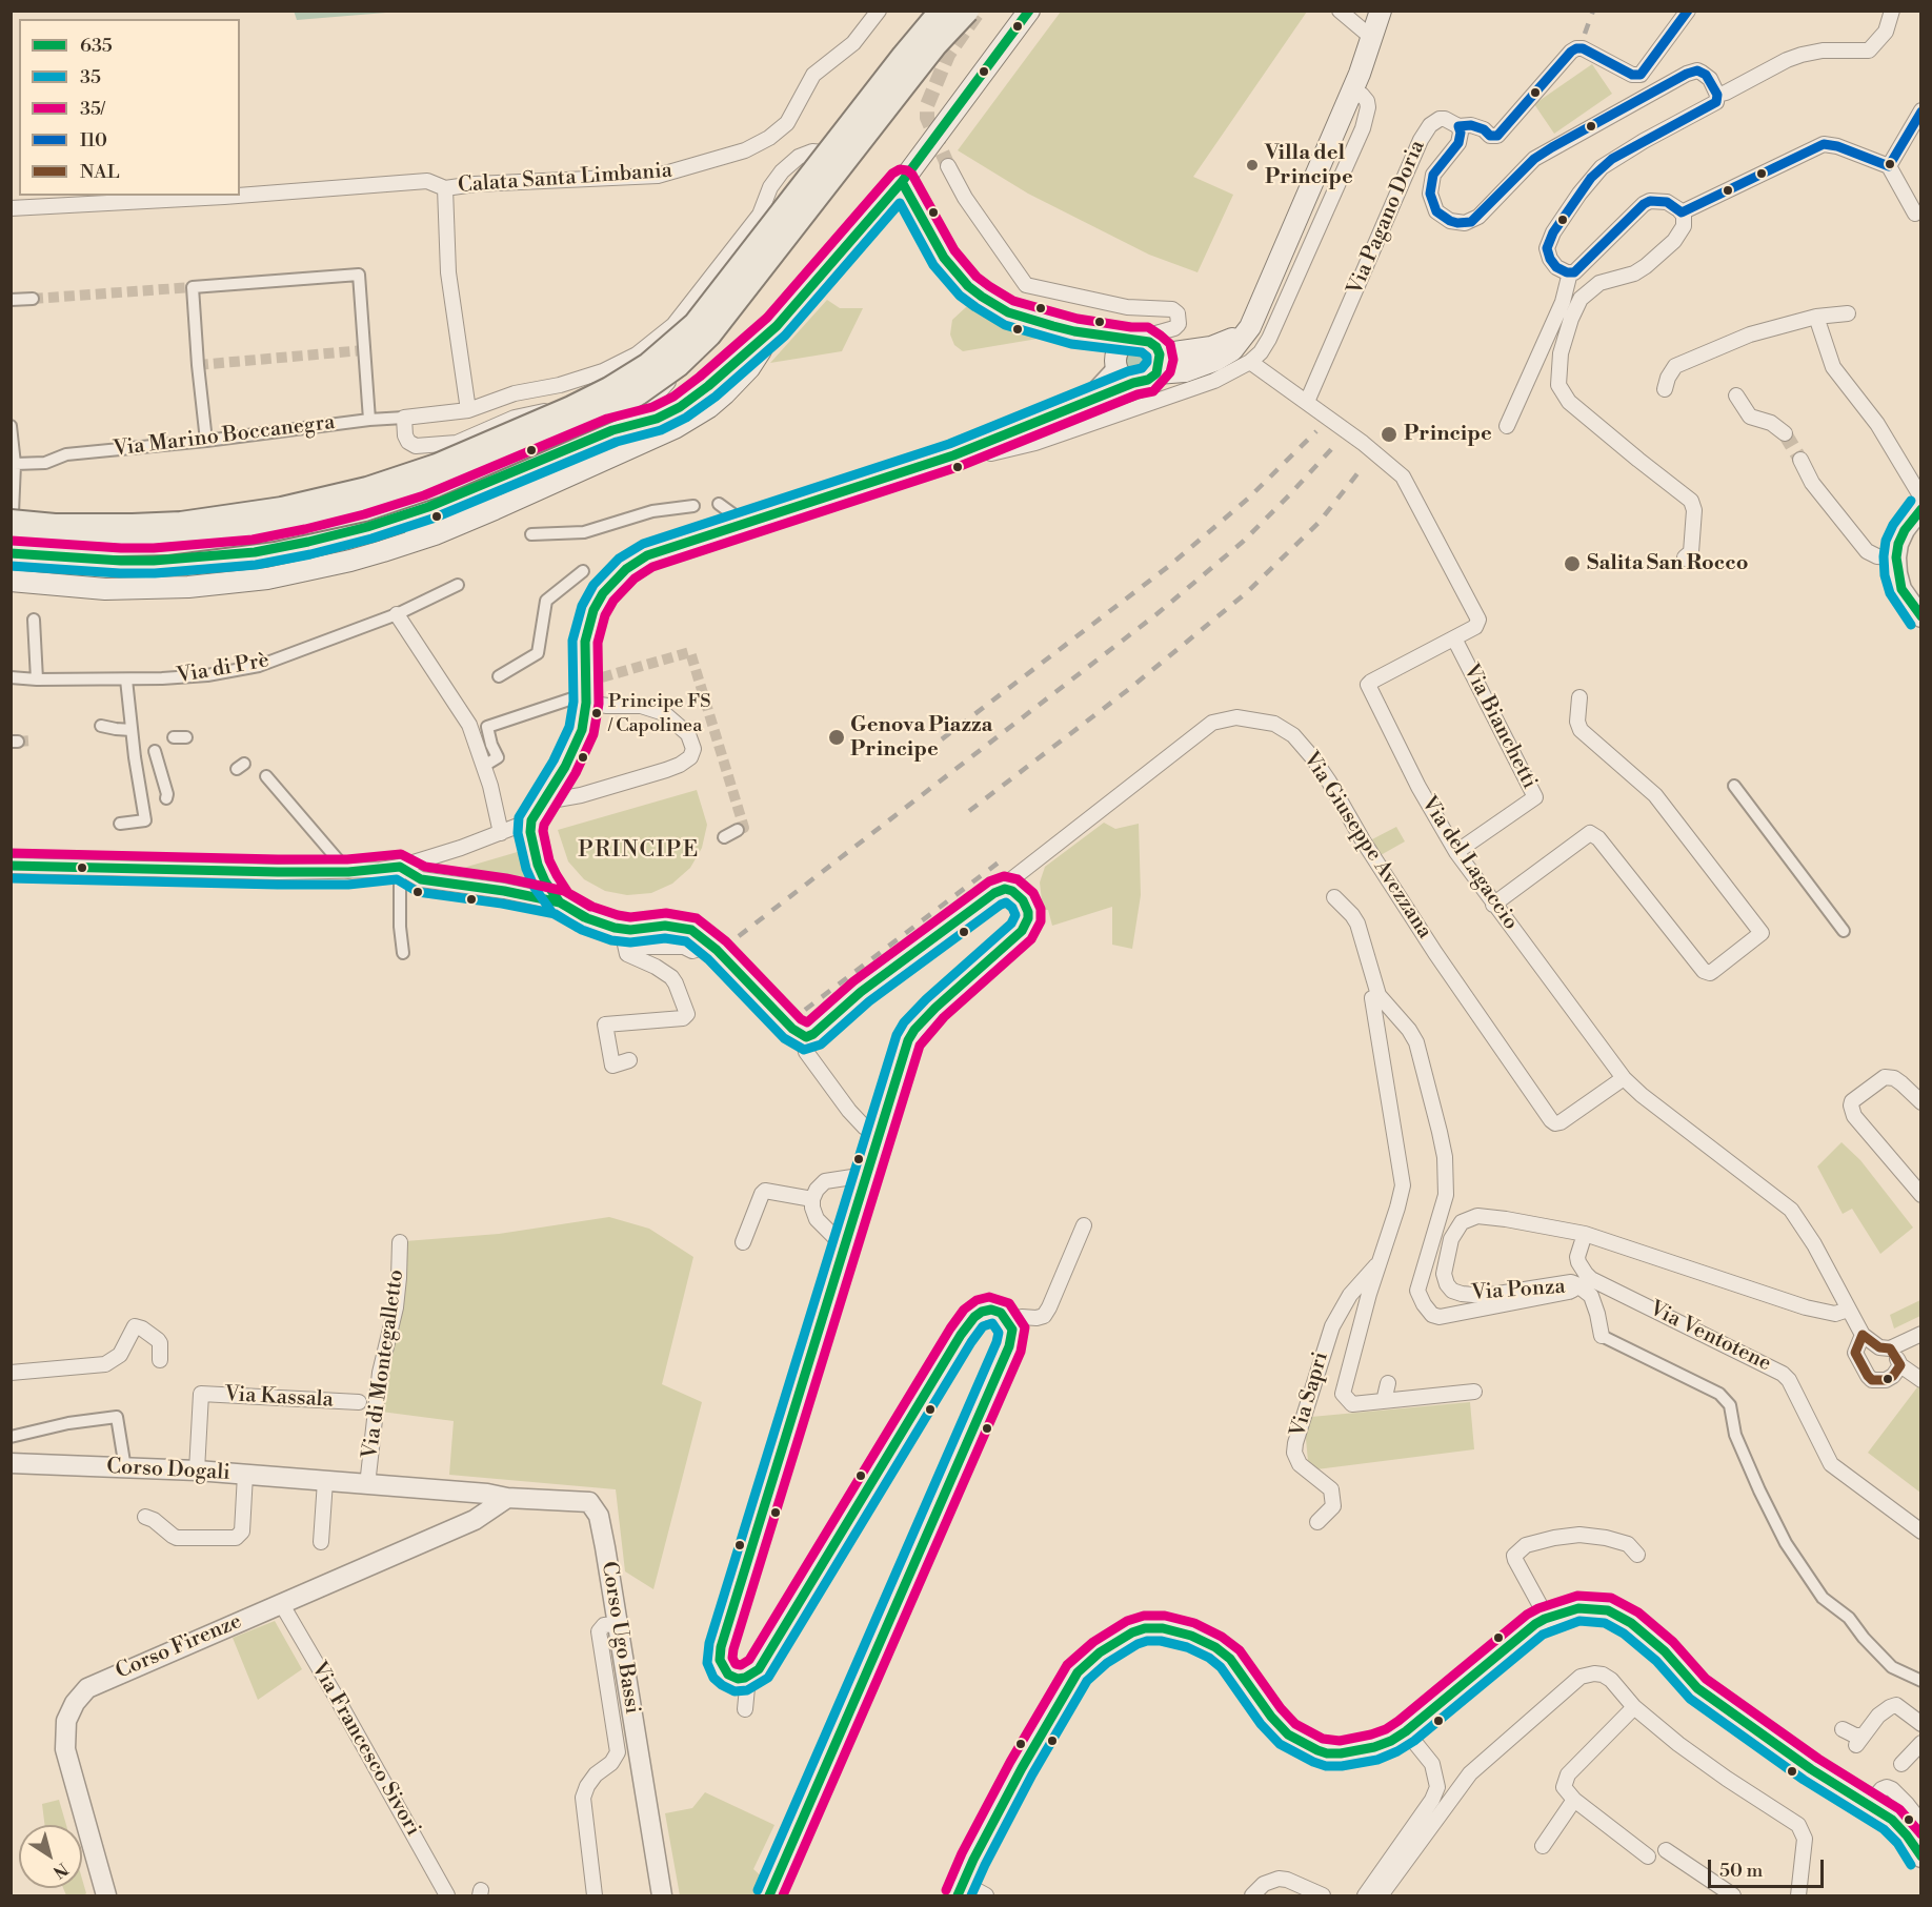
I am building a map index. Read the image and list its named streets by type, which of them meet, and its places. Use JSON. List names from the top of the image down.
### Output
{
  "streets": {
    "street": [
      "Calata Santa Limbania",
      "Via Pagano Doria",
      "Via Marino Boccanegra",
      "Via di Prè",
      "Via Bianchetti",
      "Via Giuseppe Avezzana",
      "Via del Lagaccio",
      "Via Ponza",
      "Via Ventotene",
      "Via di Montegalletto",
      "Via Sapri",
      "Via Kassala",
      "Corso Dogali",
      "Corso Ugo Bassi",
      "Corso Firenze",
      "Via Francesco Sivori"
    ]
  },
  "crossings": [
    ["Via Pagano Doria", "Via del Lagaccio"],
    ["Via Bianchetti", "Via del Lagaccio"],
    ["Via Giuseppe Avezzana", "Via del Lagaccio"],
    ["Via del Lagaccio", "Via Ponza"],
    ["Via Ponza", "Via Ventotene"],
    ["Via di Montegalletto", "Corso Dogali"],
    ["Via Kassala", "Corso Dogali"],
    ["Corso Dogali", "Corso Ugo Bassi"],
    ["Corso Dogali", "Corso Firenze"],
    ["Corso Ugo Bassi", "Corso Firenze"],
    ["Corso Firenze", "Via Francesco Sivori"]
  ],
  "districts": ["PRINCIPE"],
  "places": [
    "Villa del Principe",
    "Principe",
    "Salita San Rocco",
    "Principe FS / Capolinea",
    "Genova Piazza Principe"
  ],
  "lines": [
    "transit line 635",
    "transit line I10",
    "transit line 35/",
    "transit line 35",
    "transit line NAL"
  ],
  "legend": [
    "635",
    "35",
    "35/",
    "I10",
    "NAL"
  ],
  "scale_bar": "50 m",
  "north": "bottom right"
}
